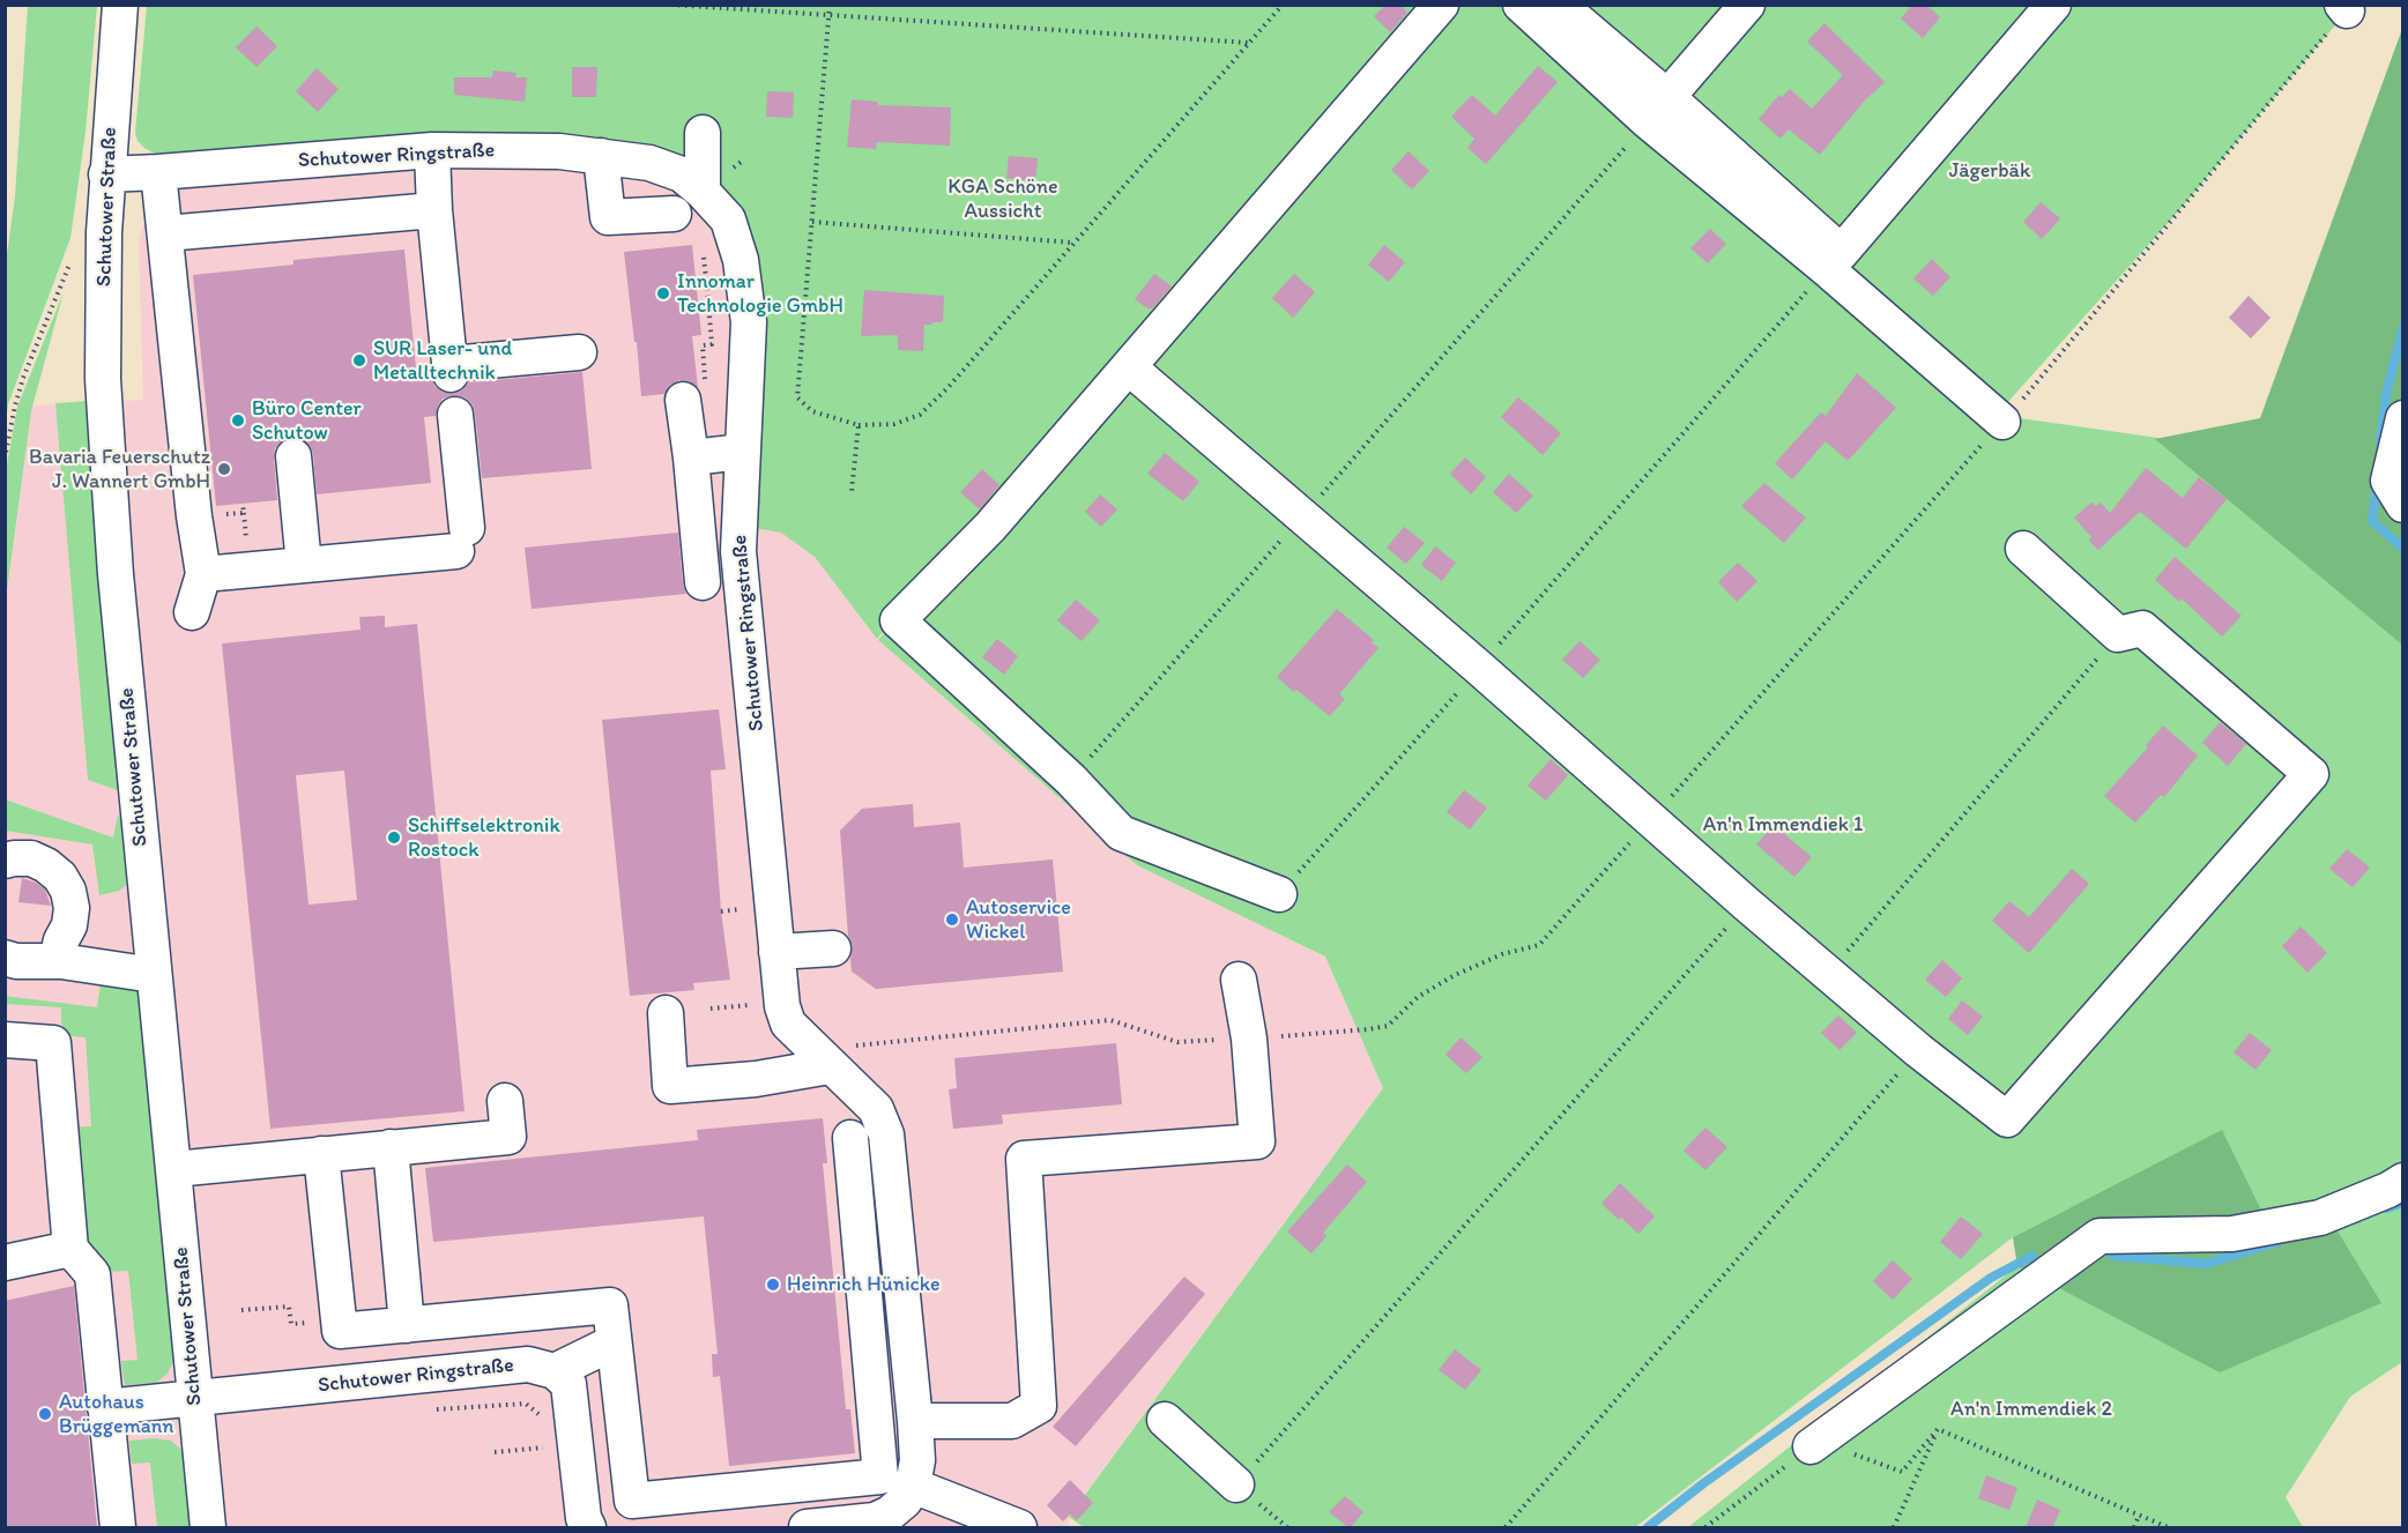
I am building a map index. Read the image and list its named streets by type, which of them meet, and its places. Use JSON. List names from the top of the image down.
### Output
{
  "streets": {
    "street": ["Schutower Ringstraße", "Schutower Straße"]
  },
  "crossings": [
    ["Schutower Ringstraße", "Schutower Straße"]
  ],
  "parks": [
    "Jägerbäk",
    "KGA Schöne Aussicht",
    "An'n Immendiek 1",
    "An'n Immendiek 2"
  ],
  "places": [
    "Innomar Technologie GmbH",
    "SUR Laser- und Metalltechnik",
    "Büro Center Schutow",
    "Bavaria Feuerschutz J. Wannert GmbH",
    "Schiffselektronik Rostock",
    "Autoservice Wickel",
    "Heinrich Hünicke",
    "Autohaus Brüggemann"
  ]
}
